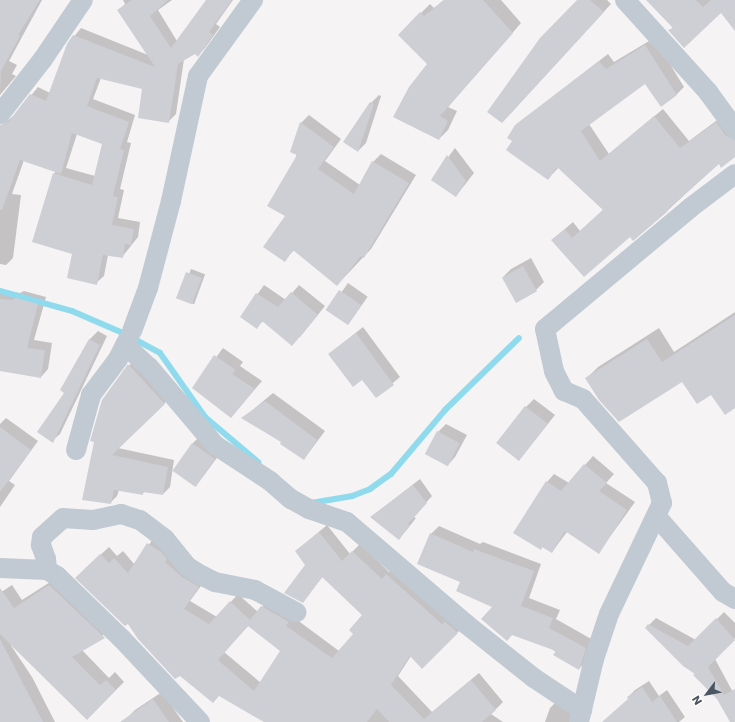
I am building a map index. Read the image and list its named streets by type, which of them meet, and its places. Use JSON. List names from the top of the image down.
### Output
{
  "north": "bottom left"
}
